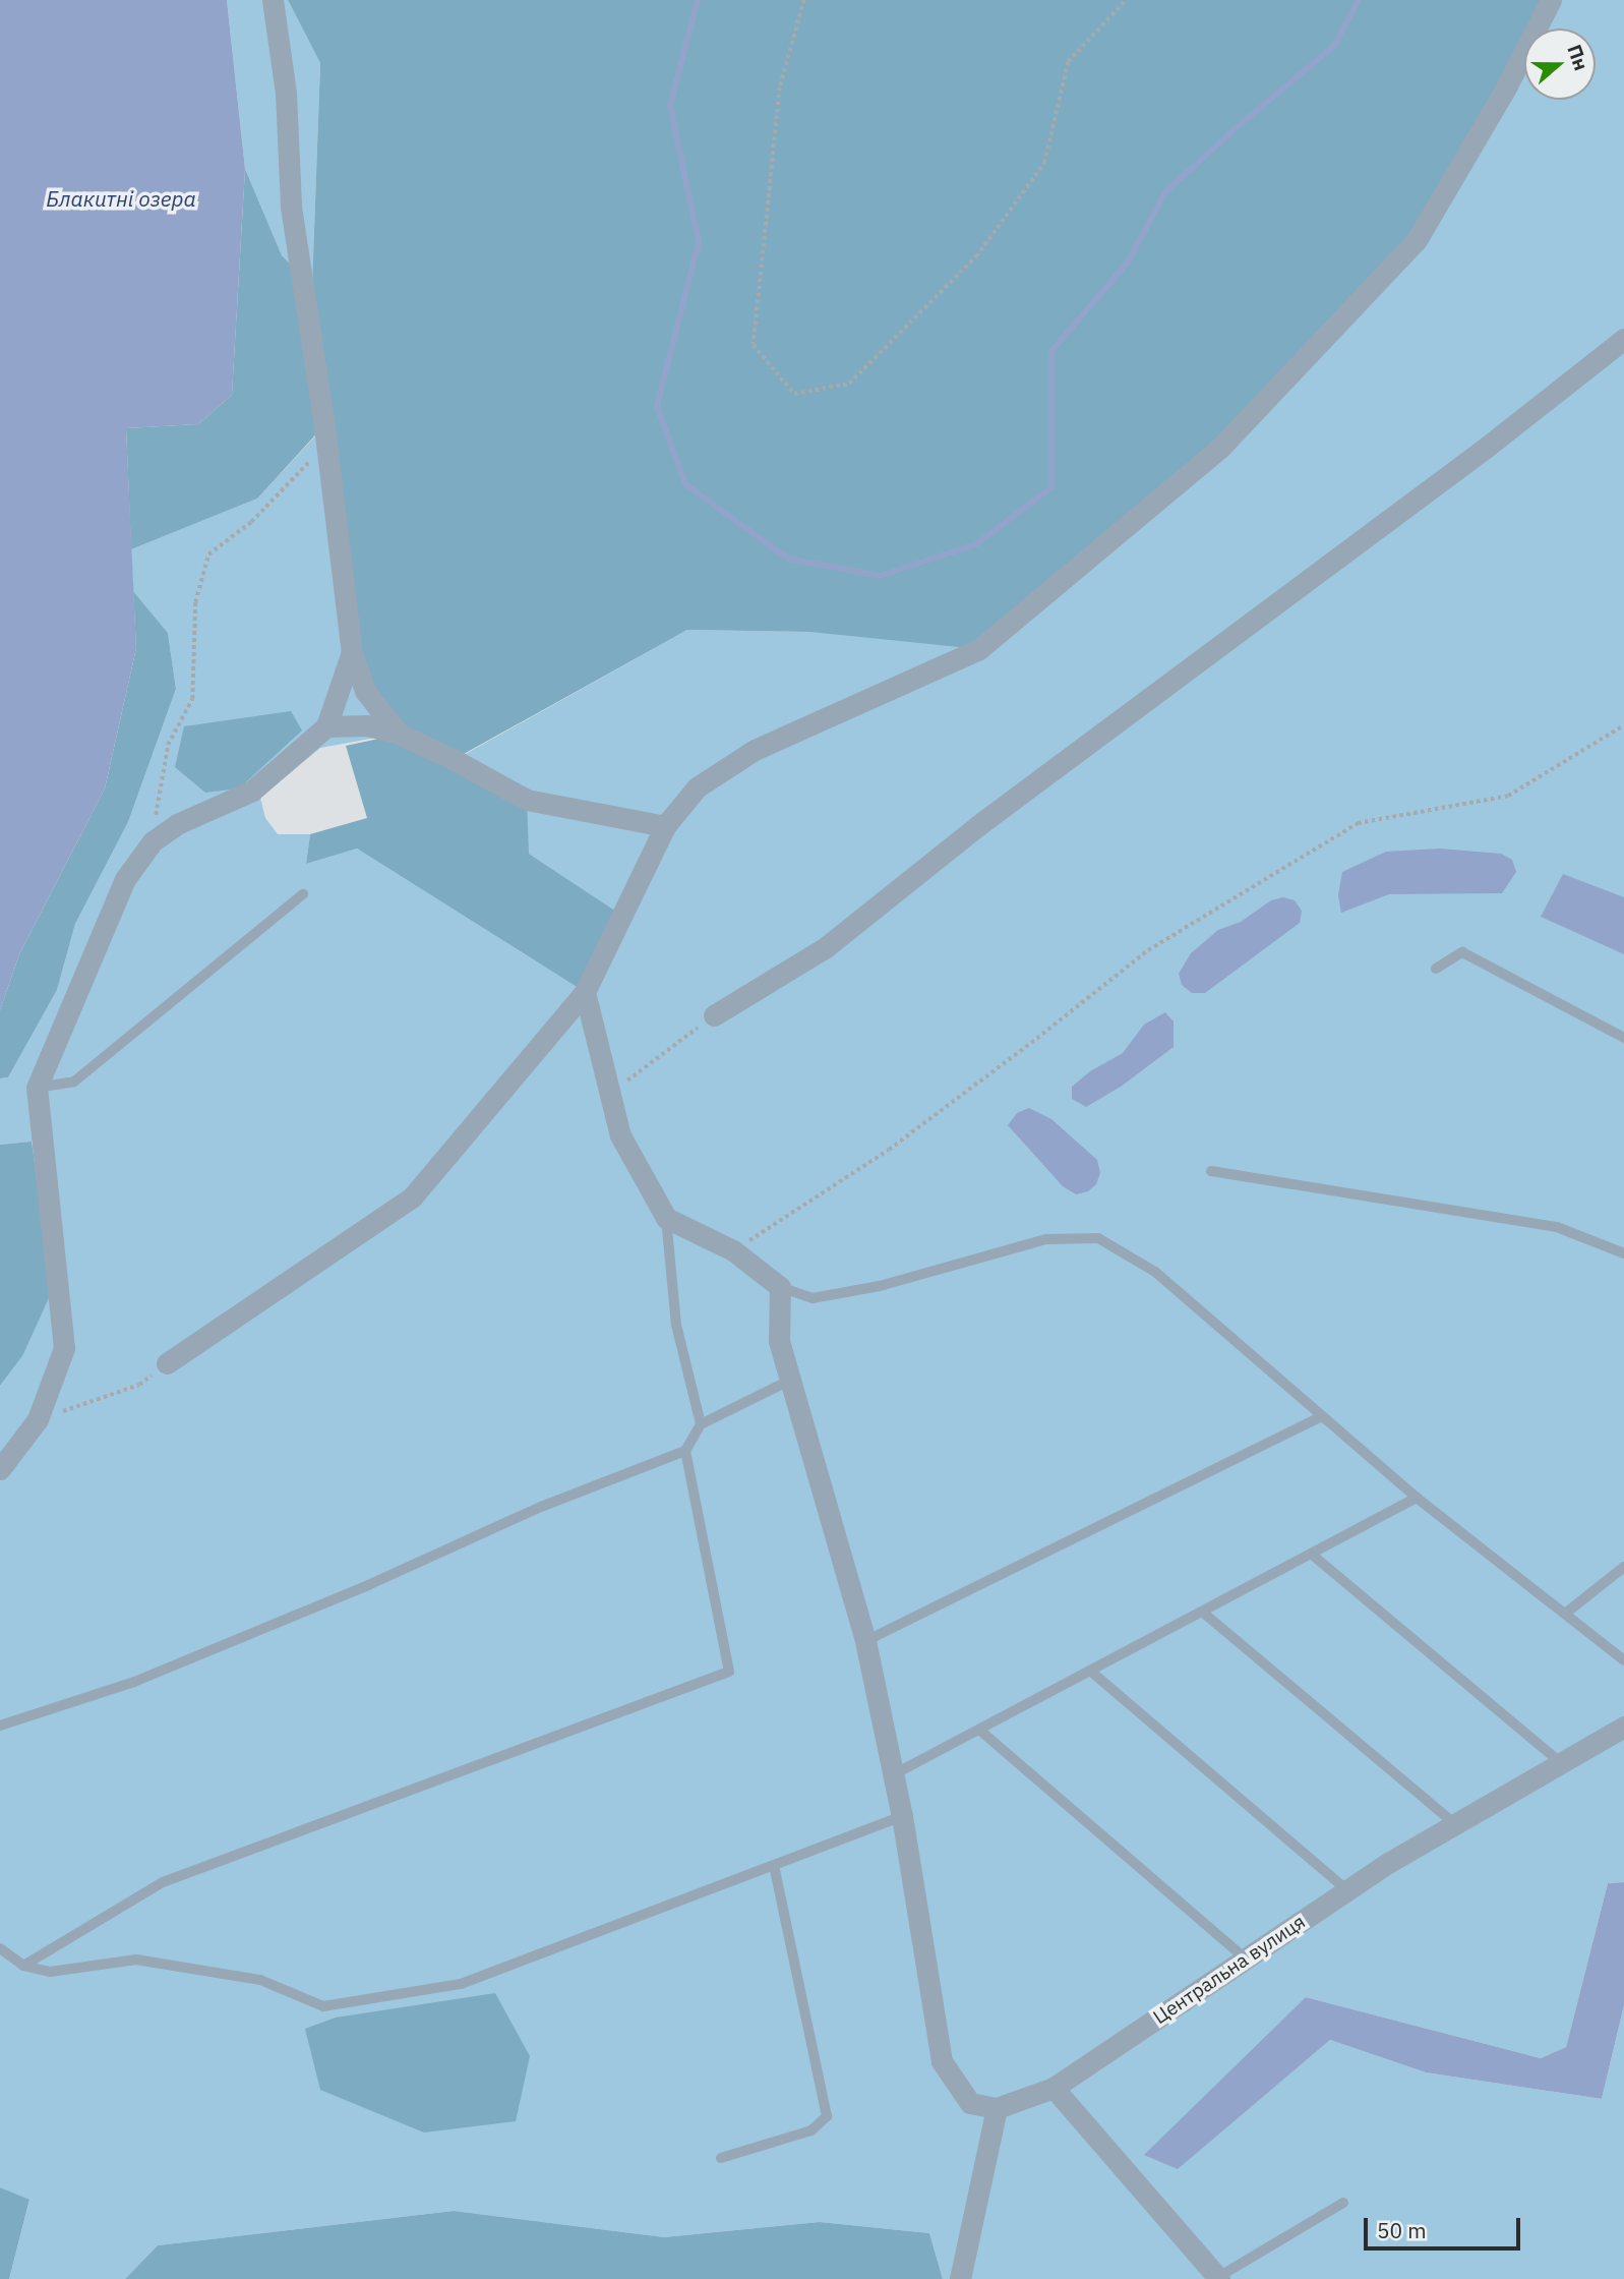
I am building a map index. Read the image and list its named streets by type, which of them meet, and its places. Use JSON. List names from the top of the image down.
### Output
{
  "streets": {
    "street": ["Центральна вулиця"]
  },
  "water": ["Блакитні озера"],
  "scale_bar": "50 m",
  "north": "right"
}
